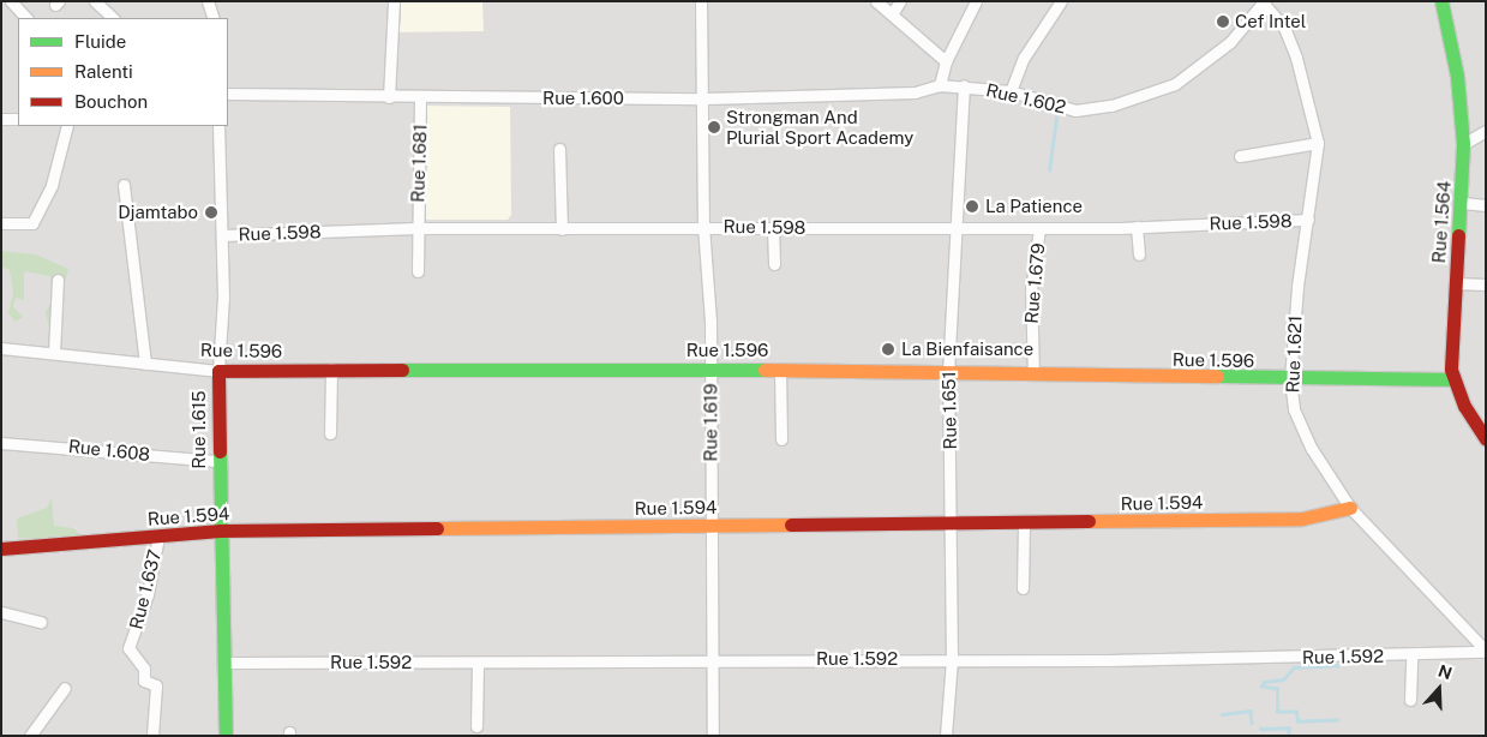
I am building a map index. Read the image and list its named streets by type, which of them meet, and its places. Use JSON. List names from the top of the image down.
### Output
{
  "streets": {
    "street": [
      "Rue 1.600",
      "Rue 1.602",
      "Rue 1.681",
      "Rue 1.598",
      "Rue 1.564",
      "Rue 1.679",
      "Rue 1.596",
      "Rue 1.621",
      "Rue 1.651",
      "Rue 1.619",
      "Rue 1.615",
      "Rue 1.608",
      "Rue 1.594",
      "Rue 1.637",
      "Rue 1.592"
    ]
  },
  "crossings": [
    ["Rue 1.600", "Rue 1.602"],
    ["Rue 1.600", "Rue 1.681"],
    ["Rue 1.600", "Rue 1.619"],
    ["Rue 1.602", "Rue 1.621"],
    ["Rue 1.602", "Rue 1.651"],
    ["Rue 1.681", "Rue 1.598"],
    ["Rue 1.598", "Rue 1.679"],
    ["Rue 1.598", "Rue 1.621"],
    ["Rue 1.598", "Rue 1.651"],
    ["Rue 1.598", "Rue 1.619"],
    ["Rue 1.598", "Rue 1.615"],
    ["Rue 1.564", "Rue 1.596"],
    ["Rue 1.679", "Rue 1.596"],
    ["Rue 1.596", "Rue 1.621"],
    ["Rue 1.596", "Rue 1.651"],
    ["Rue 1.596", "Rue 1.619"],
    ["Rue 1.596", "Rue 1.615"],
    ["Rue 1.621", "Rue 1.594"],
    ["Rue 1.621", "Rue 1.592"],
    ["Rue 1.651", "Rue 1.594"],
    ["Rue 1.651", "Rue 1.592"],
    ["Rue 1.619", "Rue 1.594"],
    ["Rue 1.619", "Rue 1.592"],
    ["Rue 1.615", "Rue 1.608"],
    ["Rue 1.615", "Rue 1.594"],
    ["Rue 1.615", "Rue 1.592"],
    ["Rue 1.594", "Rue 1.637"]
  ],
  "places": [
    "Cef Intel",
    "Strongman And Plurial Sport Academy",
    "La Patience",
    "Djamtabo",
    "La Bienfaisance"
  ],
  "legend": ["Fluide", "Ralenti", "Bouchon"],
  "north": "top"
}
